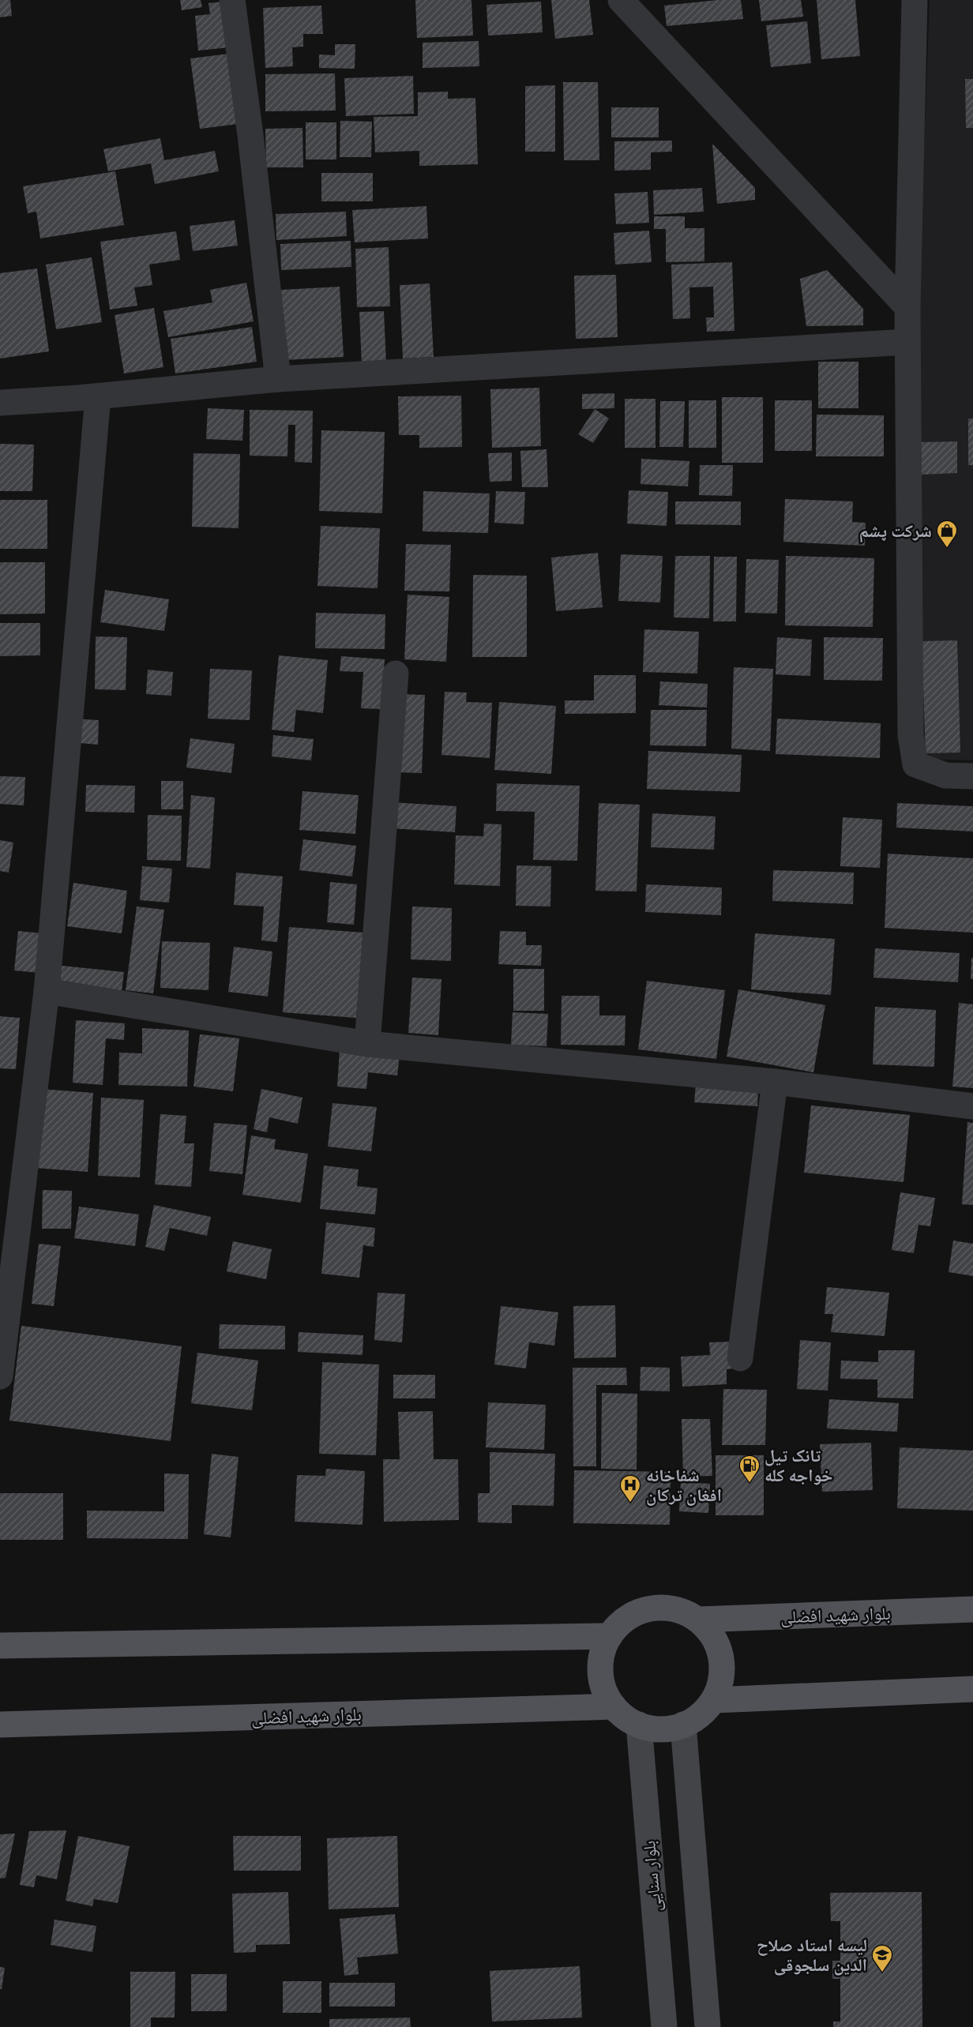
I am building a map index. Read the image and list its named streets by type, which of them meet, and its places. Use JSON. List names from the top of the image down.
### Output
{
  "streets": {
    "main road": ["بلوار شهید افضلی", "بلوار سنایی"]
  },
  "crossings": [
    ["بلوار شهید افضلی", "بلوار سنایی"]
  ],
  "places": {
    "shop": ["شرکت پشم"],
    "fuel station": ["تانک تیل خواجه کله"],
    "hospital": ["شفاخانه افغان ترکان"],
    "school or university": ["لیسه استاد صلاح الدین سلجوقی"]
  }
}
